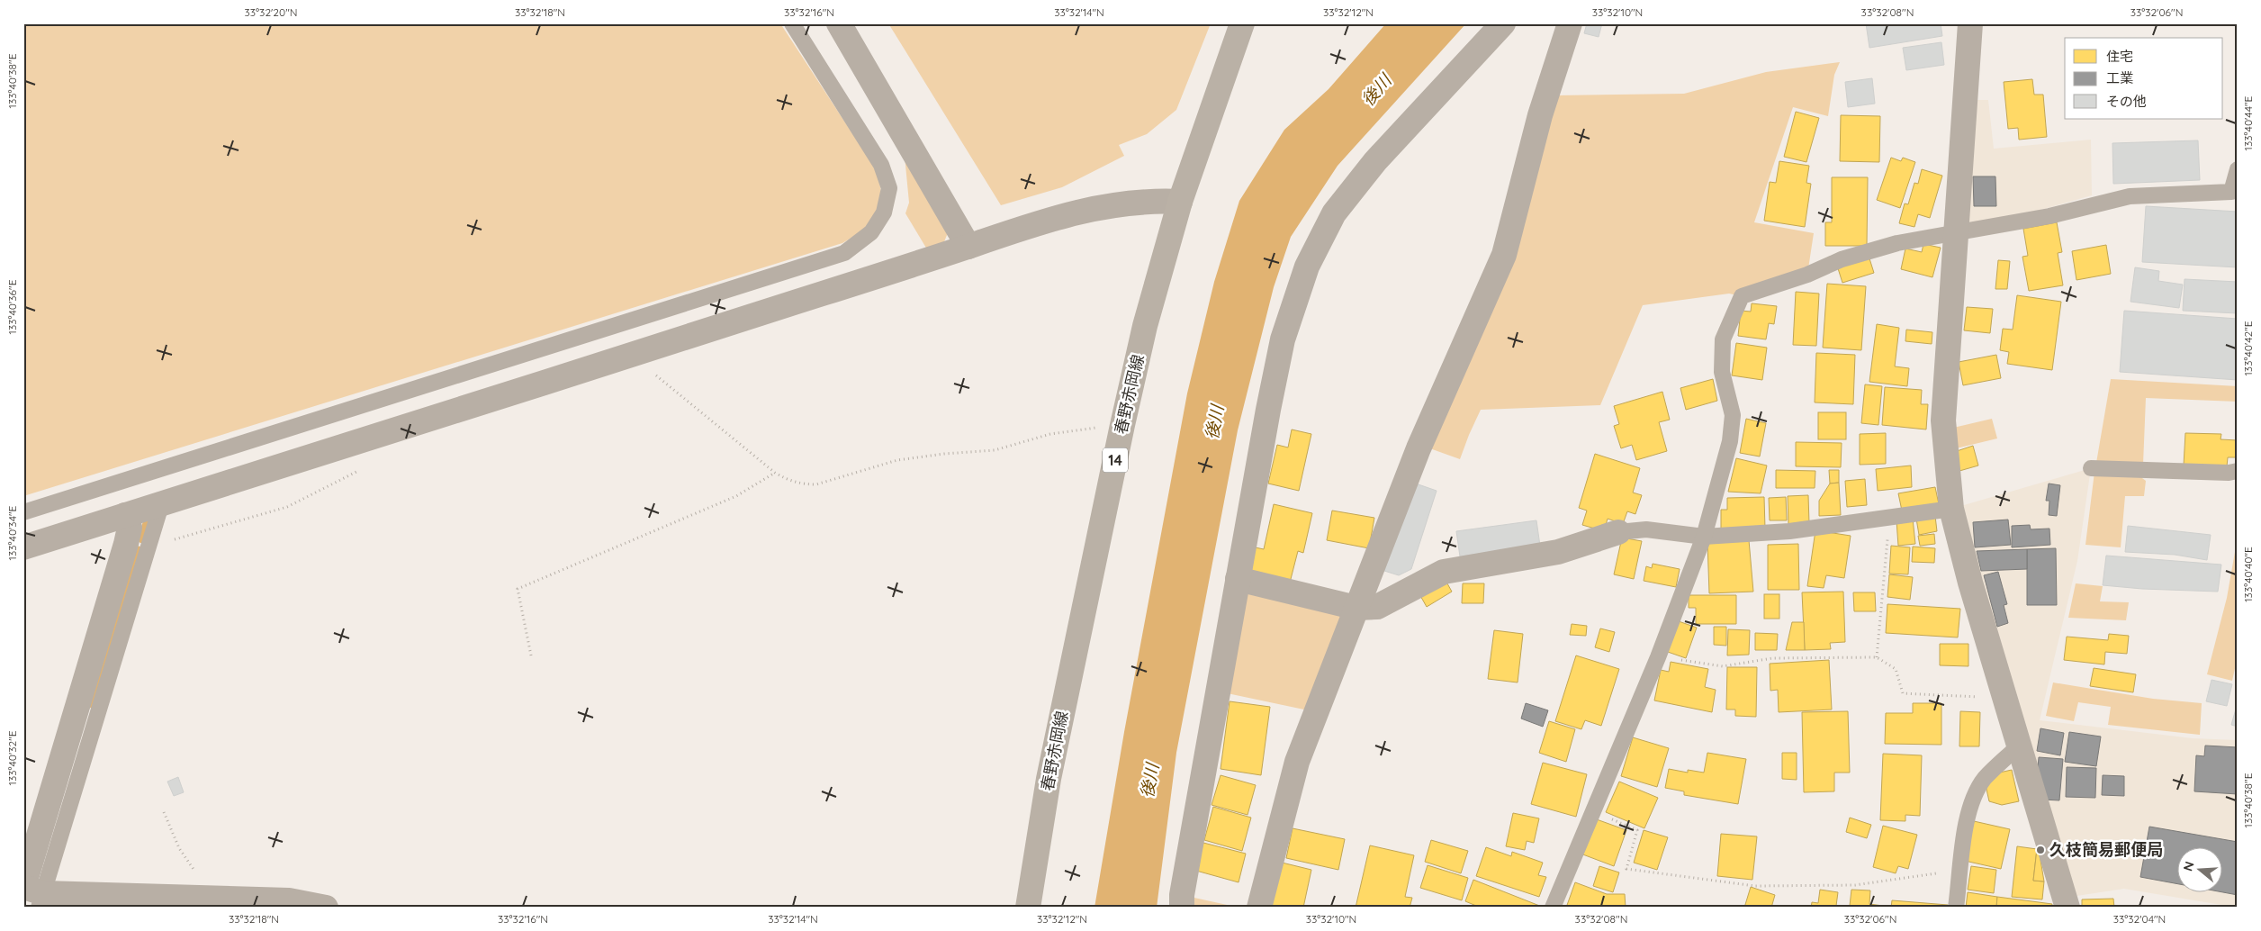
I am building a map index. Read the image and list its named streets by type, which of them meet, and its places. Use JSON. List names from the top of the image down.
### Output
{
  "streets": {
    "main road": ["春野赤岡線", "14"]
  },
  "water": ["後川"],
  "places": ["久枝簡易郵便局"],
  "legend": ["住宅", "工業", "その他"],
  "north": "left",
  "coordinates": [
    "33°32'20\"N",
    "33°32'18\"N",
    "33°32'16\"N",
    "33°32'14\"N",
    "33°32'12\"N",
    "33°32'10\"N",
    "33°32'08\"N",
    "33°32'06\"N",
    "133°40'38\"E",
    "133°40'44\"E",
    "133°40'36\"E",
    "133°40'42\"E",
    "133°40'34\"E",
    "133°40'40\"E",
    "133°40'32\"E",
    "33°32'04\"N"
  ]
}
